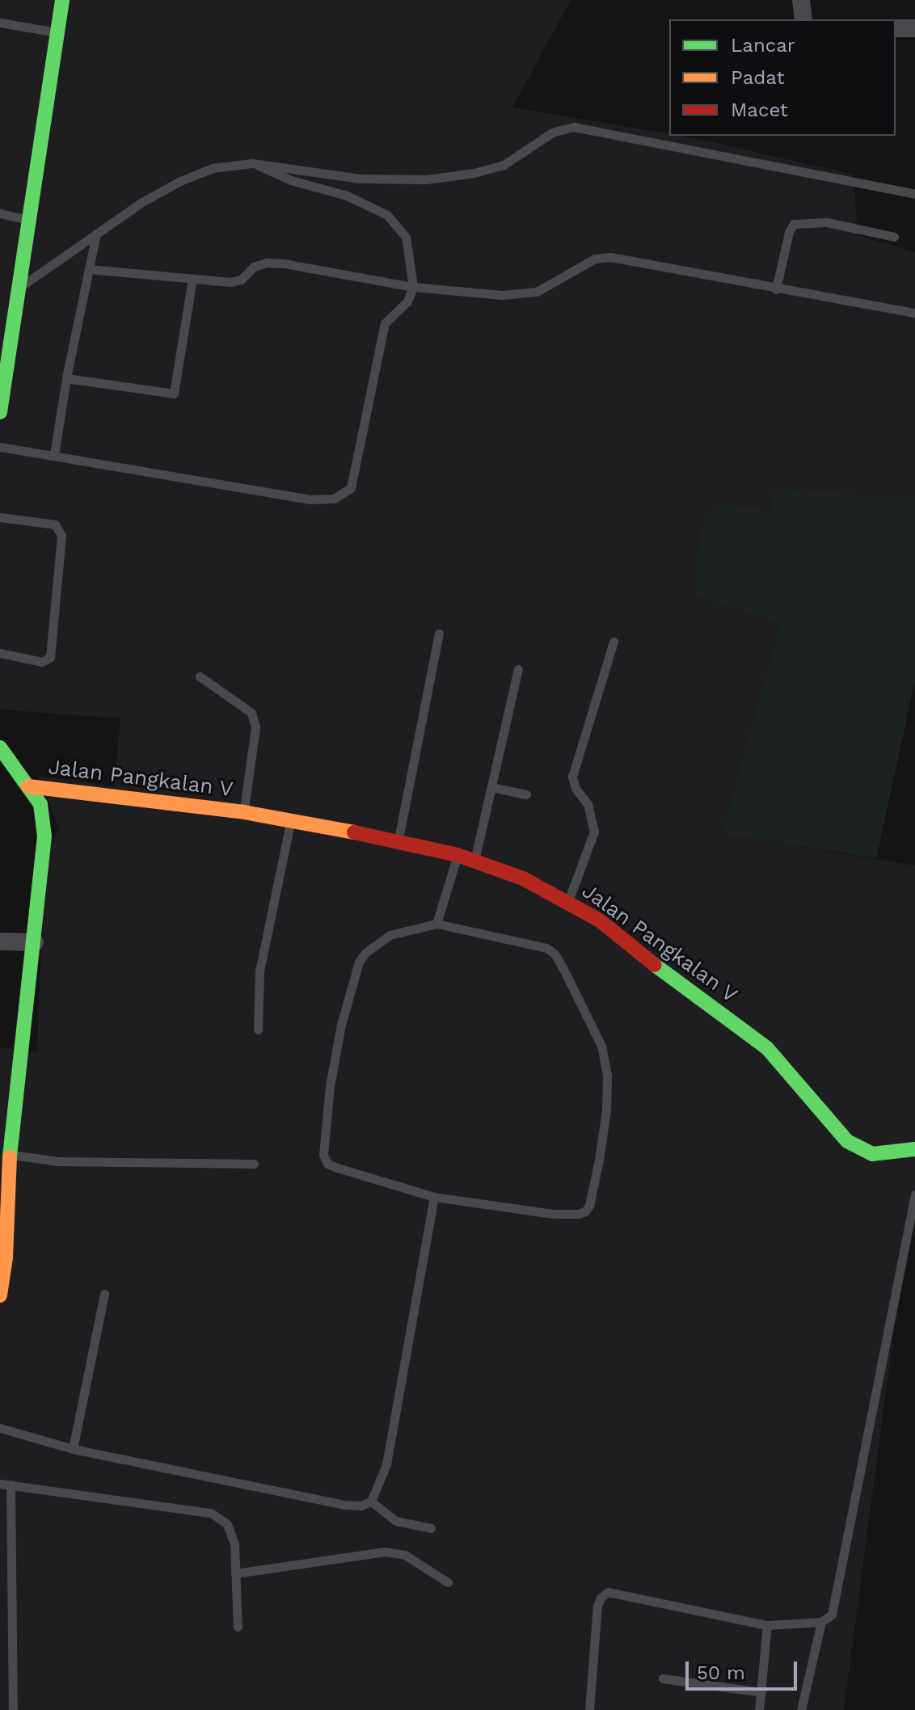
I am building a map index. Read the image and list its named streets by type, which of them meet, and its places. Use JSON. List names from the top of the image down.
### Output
{
  "streets": {
    "street": ["Jalan Pangkalan V"]
  },
  "legend": ["Lancar", "Padat", "Macet"],
  "scale_bar": "50 m"
}
